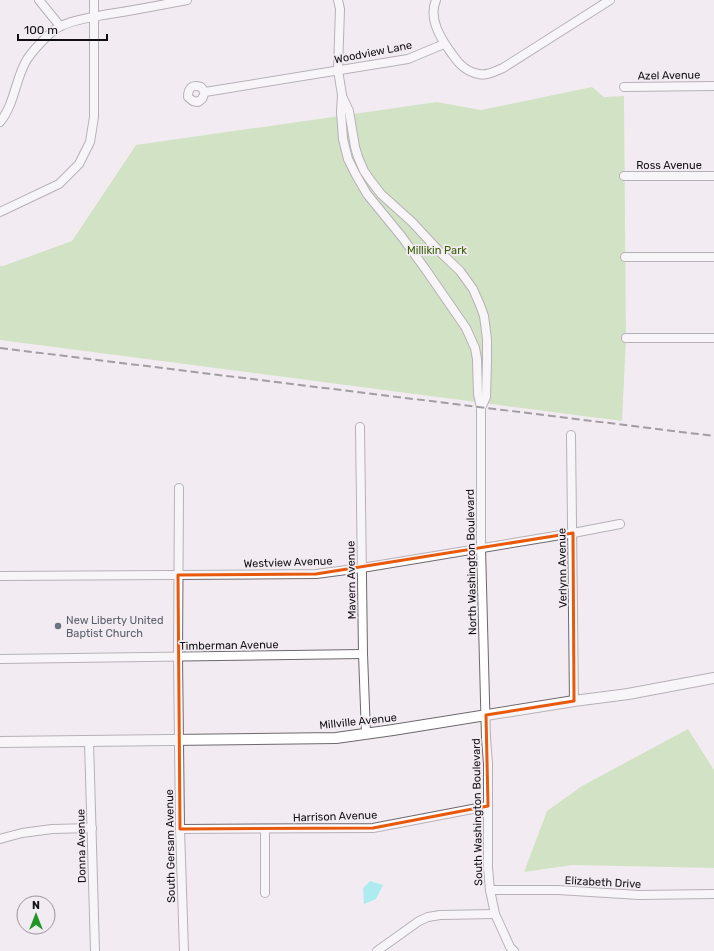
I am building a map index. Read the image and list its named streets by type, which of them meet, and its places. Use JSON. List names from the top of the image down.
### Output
{
  "streets": {
    "main road": ["Millville Avenue"],
    "street": [
      "Woodview Lane",
      "Azel Avenue",
      "Ross Avenue",
      "Westview Avenue",
      "North Washington Boulevard",
      "Verlynn Avenue",
      "Mavern Avenue",
      "Timberman Avenue",
      "South Washington Boulevard",
      "Harrison Avenue",
      "Donna Avenue",
      "South Gersam Avenue",
      "Elizabeth Drive"
    ]
  },
  "crossings": [
    ["Woodview Lane", "North Washington Boulevard"],
    ["Westview Avenue", "North Washington Boulevard"],
    ["Westview Avenue", "Verlynn Avenue"],
    ["Westview Avenue", "Mavern Avenue"],
    ["Westview Avenue", "South Gersam Avenue"],
    ["North Washington Boulevard", "Millville Avenue"],
    ["North Washington Boulevard", "South Washington Boulevard"],
    ["Verlynn Avenue", "Millville Avenue"],
    ["Mavern Avenue", "Timberman Avenue"],
    ["Mavern Avenue", "Millville Avenue"],
    ["Timberman Avenue", "South Gersam Avenue"],
    ["Millville Avenue", "South Washington Boulevard"],
    ["Millville Avenue", "Donna Avenue"],
    ["Millville Avenue", "South Gersam Avenue"],
    ["South Washington Boulevard", "Harrison Avenue"],
    ["South Washington Boulevard", "Elizabeth Drive"],
    ["Harrison Avenue", "South Gersam Avenue"]
  ],
  "parks": ["Millikin Park"],
  "places": ["New Liberty United Baptist Church"],
  "scale_bar": "100 m",
  "north": "top"
}
